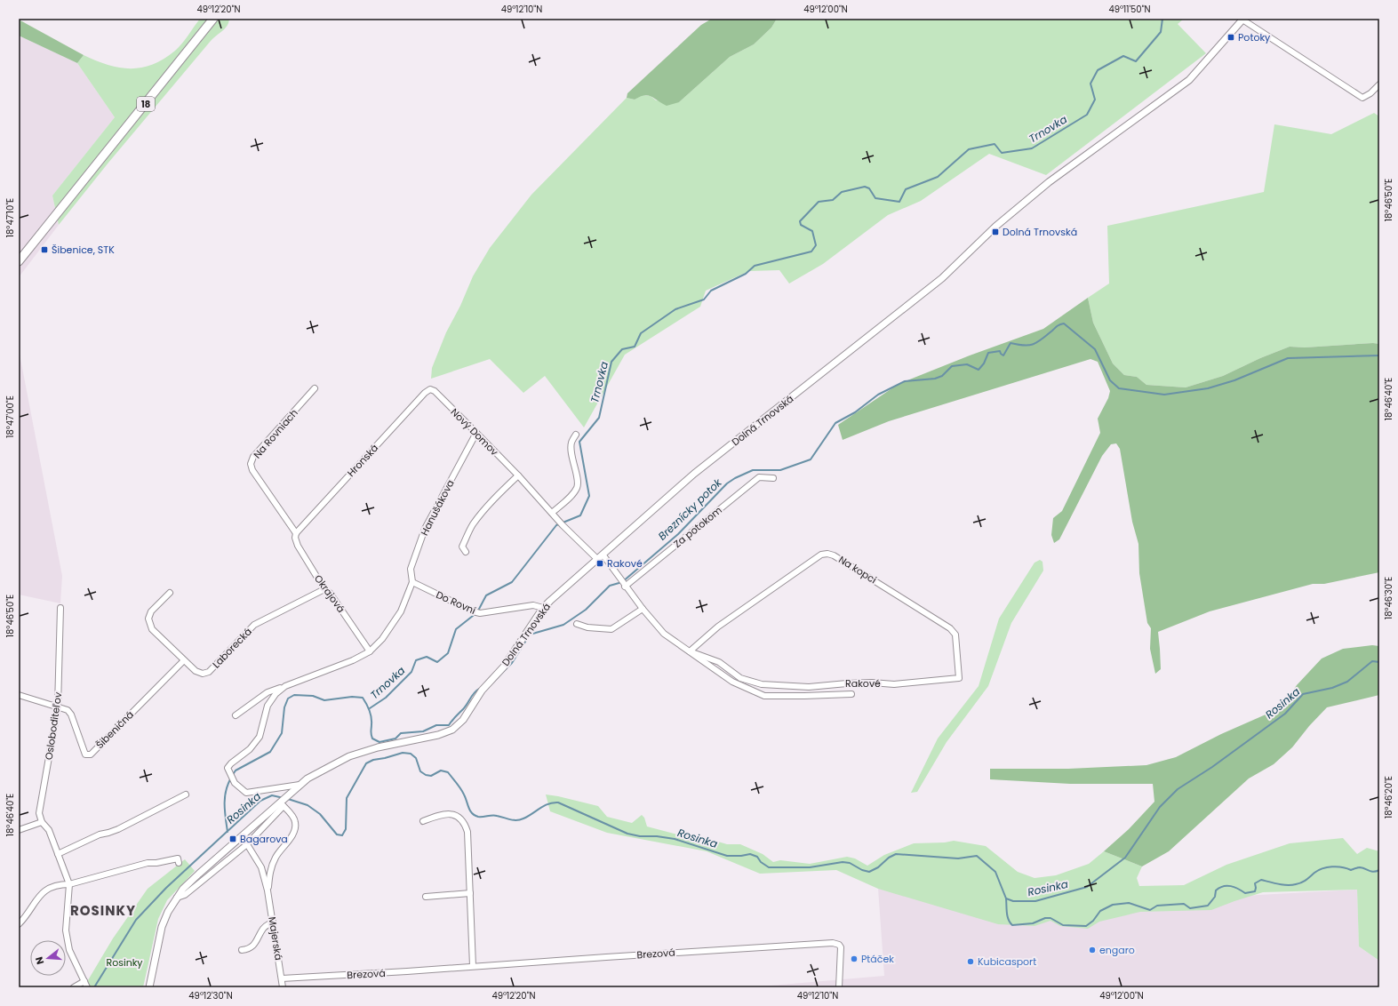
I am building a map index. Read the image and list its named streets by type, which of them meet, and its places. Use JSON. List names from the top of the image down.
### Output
{
  "streets": {
    "main road": ["18"],
    "street": [
      "Dolná Trnovská",
      "Nový Domov",
      "Na Rovniach",
      "Hronská",
      "Hanušákova",
      "Za potokom",
      "Na kopci",
      "Okrajová",
      "Do Rovní",
      "Laborecká",
      "Rakové",
      "Osloboditeľov",
      "Šibeničná",
      "Majerská",
      "Brezová"
    ]
  },
  "crossings": [
    ["Dolná Trnovská", "Nový Domov"],
    ["Dolná Trnovská", "Hanušákova"],
    ["Dolná Trnovská", "Do Rovní"],
    ["Dolná Trnovská", "Rakové"],
    ["Dolná Trnovská", "Majerská"],
    ["Nový Domov", "Hronská"],
    ["Nový Domov", "Hanušákova"],
    ["Na Rovniach", "Hronská"],
    ["Na Rovniach", "Okrajová"],
    ["Hronská", "Okrajová"],
    ["Hanušákova", "Okrajová"],
    ["Hanušákova", "Do Rovní"],
    ["Za potokom", "Rakové"],
    ["Na kopci", "Rakové"],
    ["Okrajová", "Laborecká"],
    ["Laborecká", "Šibeničná"],
    ["Osloboditeľov", "Šibeničná"],
    ["Majerská", "Brezová"]
  ],
  "districts": ["ROSINKY"],
  "water": ["Trnovka", "Breznícky potok", "Rosinka"],
  "parks": ["Rosinky"],
  "places": {
    "transit": [
      "Potoky",
      "Dolná Trnovská",
      "Šibenice, STK",
      "Rakové",
      "Bagarova"
    ],
    "other": ["engaro", "Ptáček", "Kubicasport"]
  },
  "north": "left",
  "coordinates": [
    "49°12'20\"N",
    "49°12'10\"N",
    "49°12'00\"N",
    "49°11'50\"N",
    "18°46'50\"E",
    "18°47'10\"E",
    "18°46'40\"E",
    "18°47'00\"E",
    "18°46'30\"E",
    "18°46'20\"E",
    "49°12'30\"N"
  ]
}
